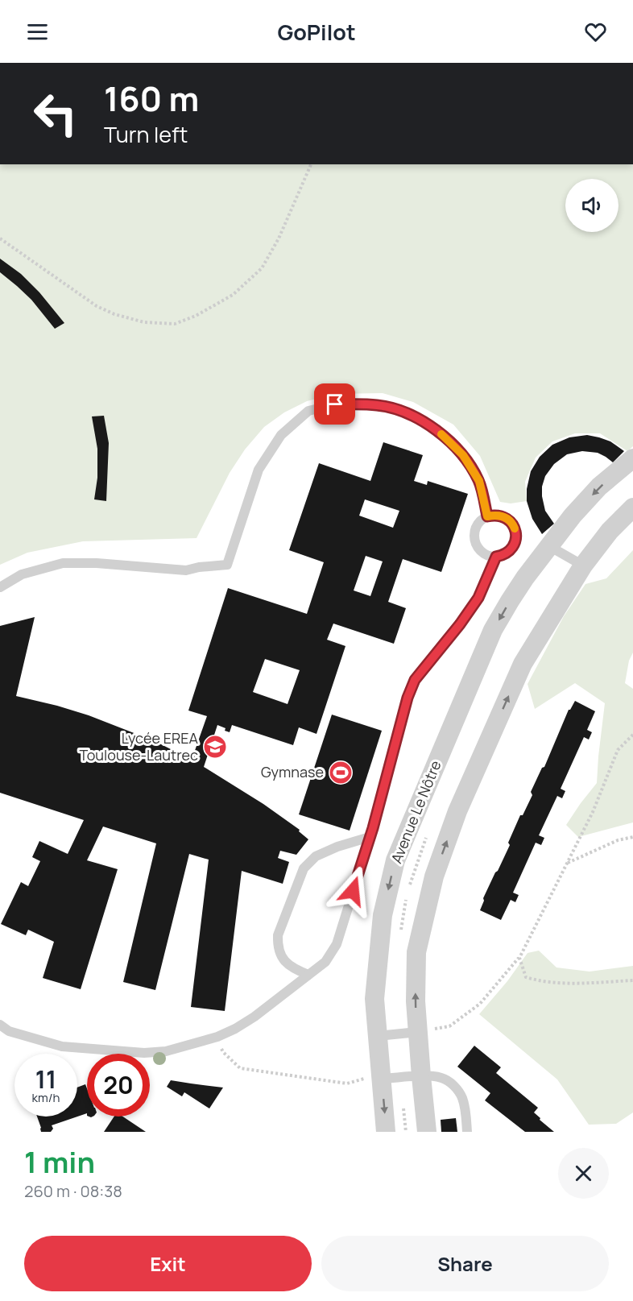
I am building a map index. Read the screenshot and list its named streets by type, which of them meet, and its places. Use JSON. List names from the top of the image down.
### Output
{
  "streets": {
    "street": ["Avenue Le Nôtre"]
  },
  "places": {
    "school or university": ["Lycée EREA Toulouse-Lautrec"],
    "sports": ["Gymnase"]
  },
  "page": {
    "header": "GoPilot",
    "turn": ["160 m", "Turn left"],
    "speed": "11 km/h",
    "limit": "20",
    "heading": ["1 min", "260 m · 08:38"],
    "buttons": ["Exit", "Share"]
  }
}
